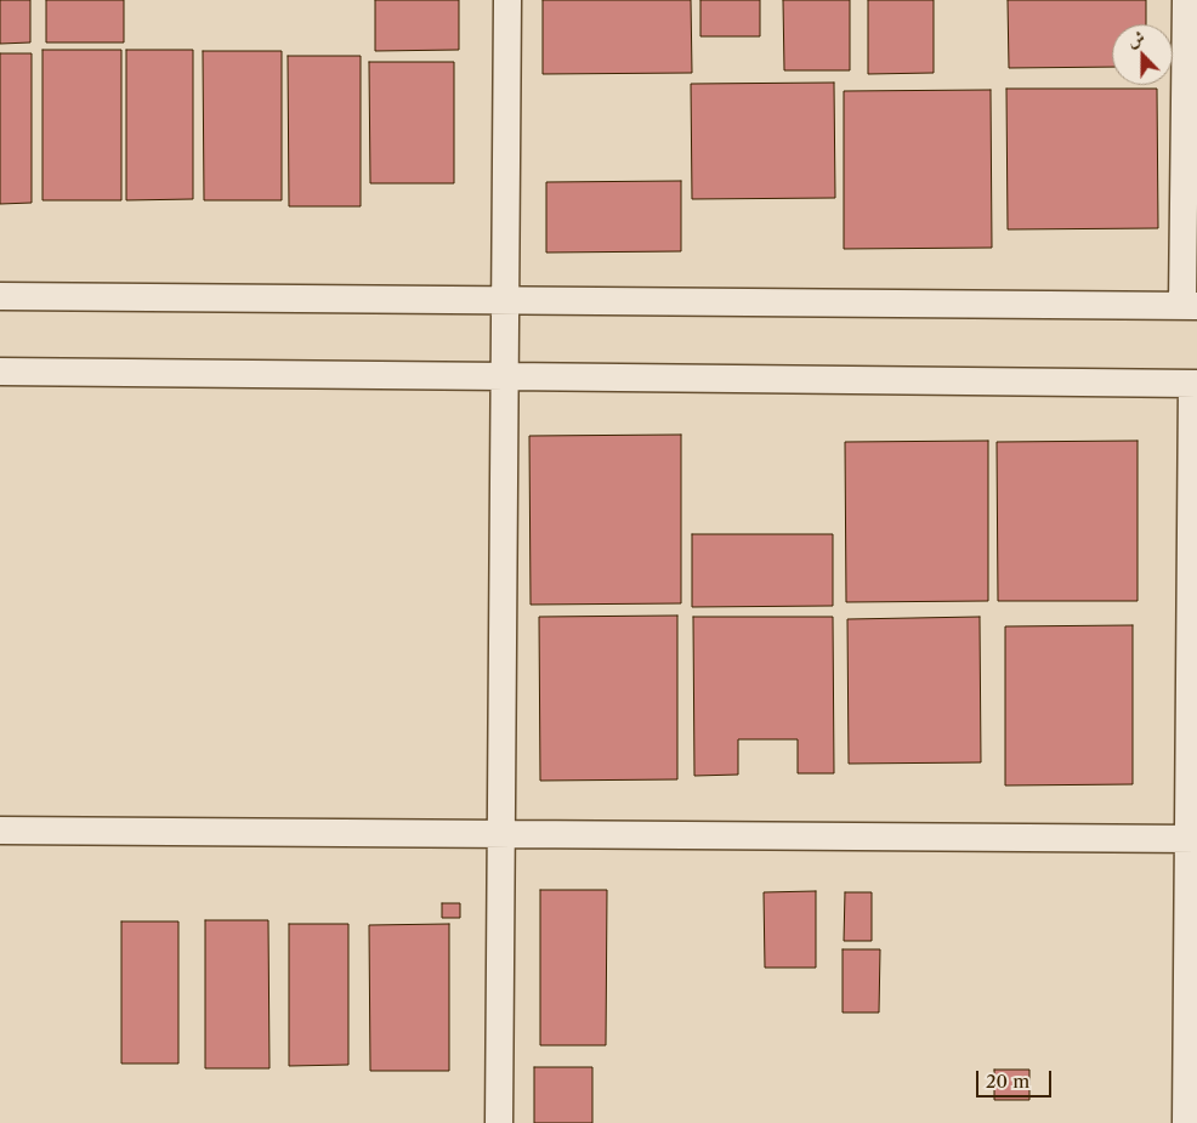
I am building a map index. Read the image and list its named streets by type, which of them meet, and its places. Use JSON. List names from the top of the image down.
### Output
{
  "scale_bar": "20 m",
  "north": "top"
}
